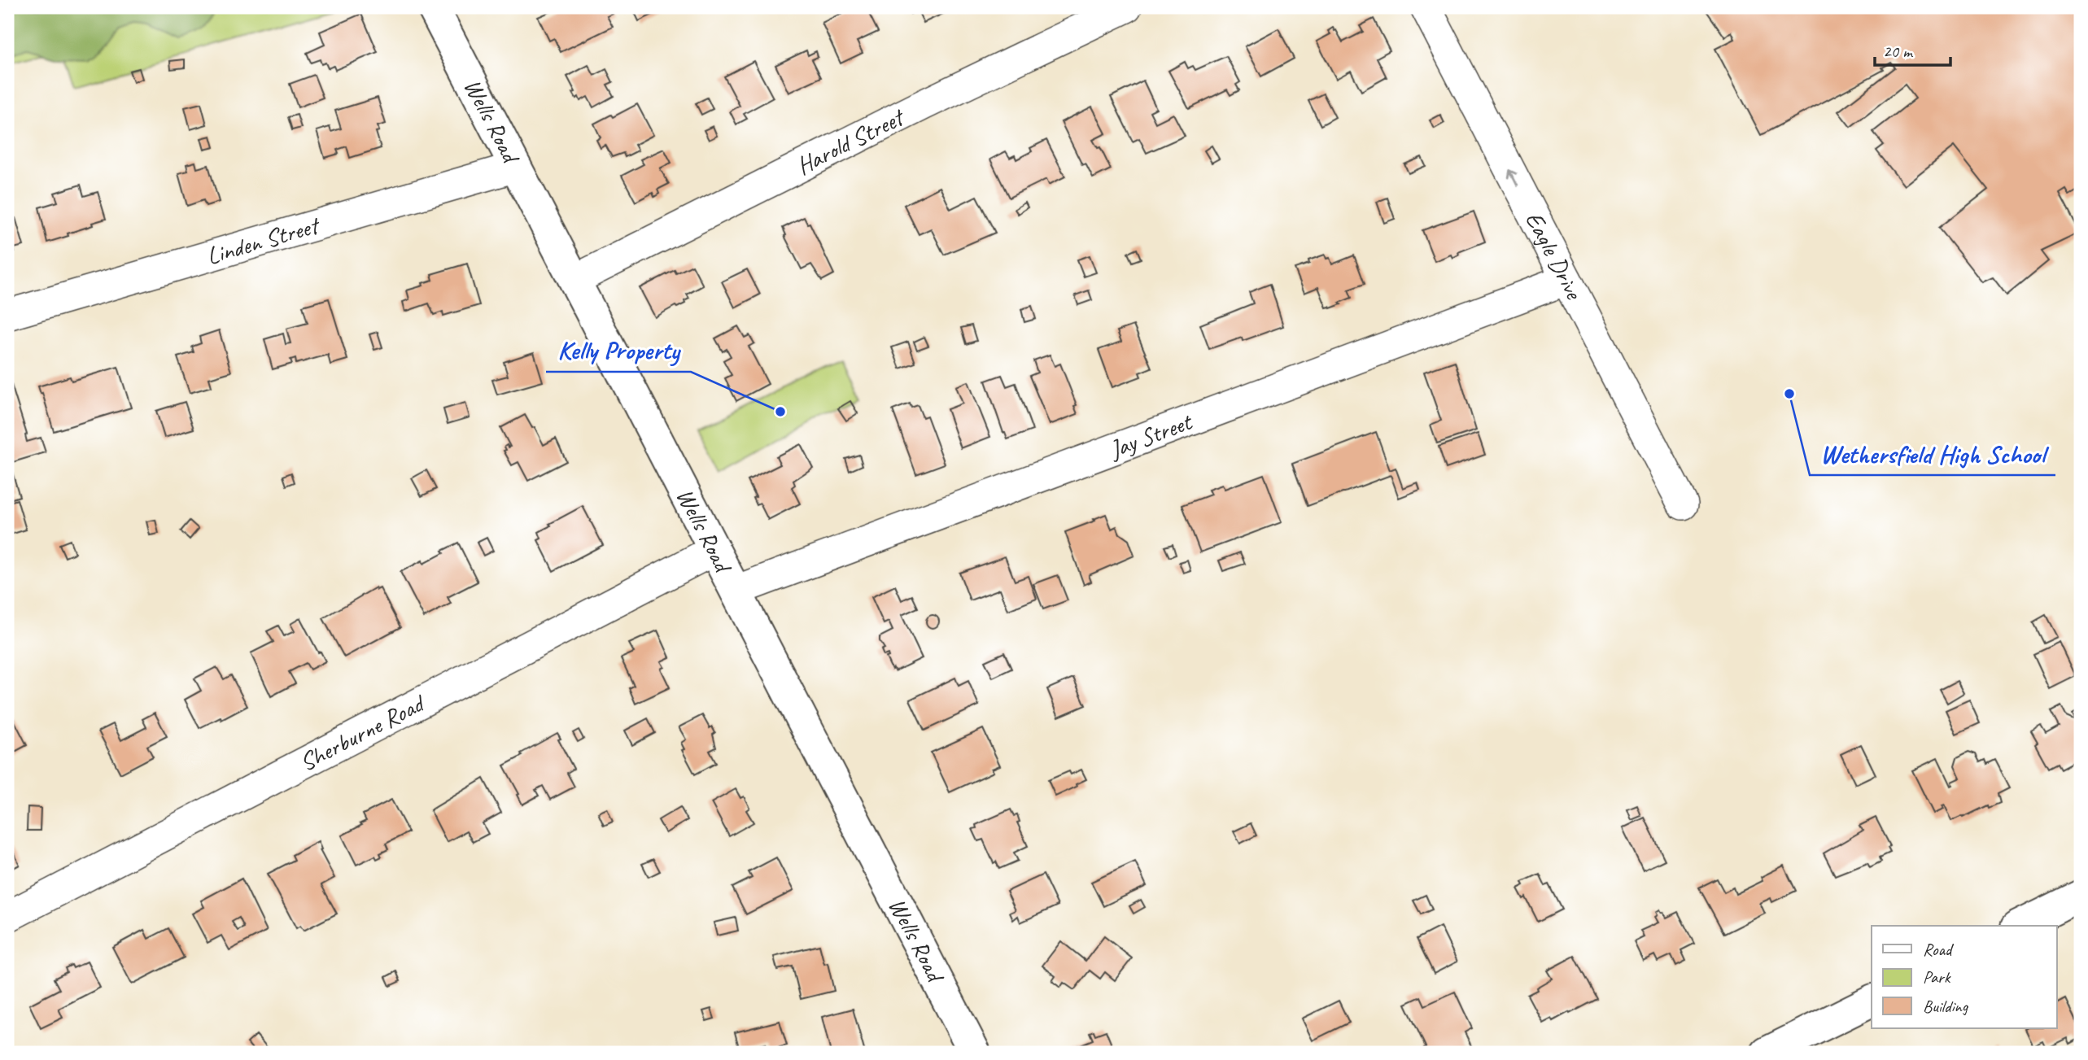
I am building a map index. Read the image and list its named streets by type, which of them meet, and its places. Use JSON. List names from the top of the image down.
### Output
{
  "streets": {
    "main road": ["Wells Road"],
    "street": [
      "Harold Street",
      "Linden Street",
      "Eagle Drive",
      "Jay Street",
      "Sherburne Road"
    ]
  },
  "crossings": [
    ["Wells Road", "Harold Street"],
    ["Wells Road", "Linden Street"],
    ["Wells Road", "Jay Street"],
    ["Wells Road", "Sherburne Road"],
    ["Eagle Drive", "Jay Street"]
  ],
  "one_way": ["Eagle Drive"],
  "places": ["Wethersfield High School", "Kelly Property"],
  "legend": ["Road", "Park", "Building"],
  "scale_bar": "20 m"
}
